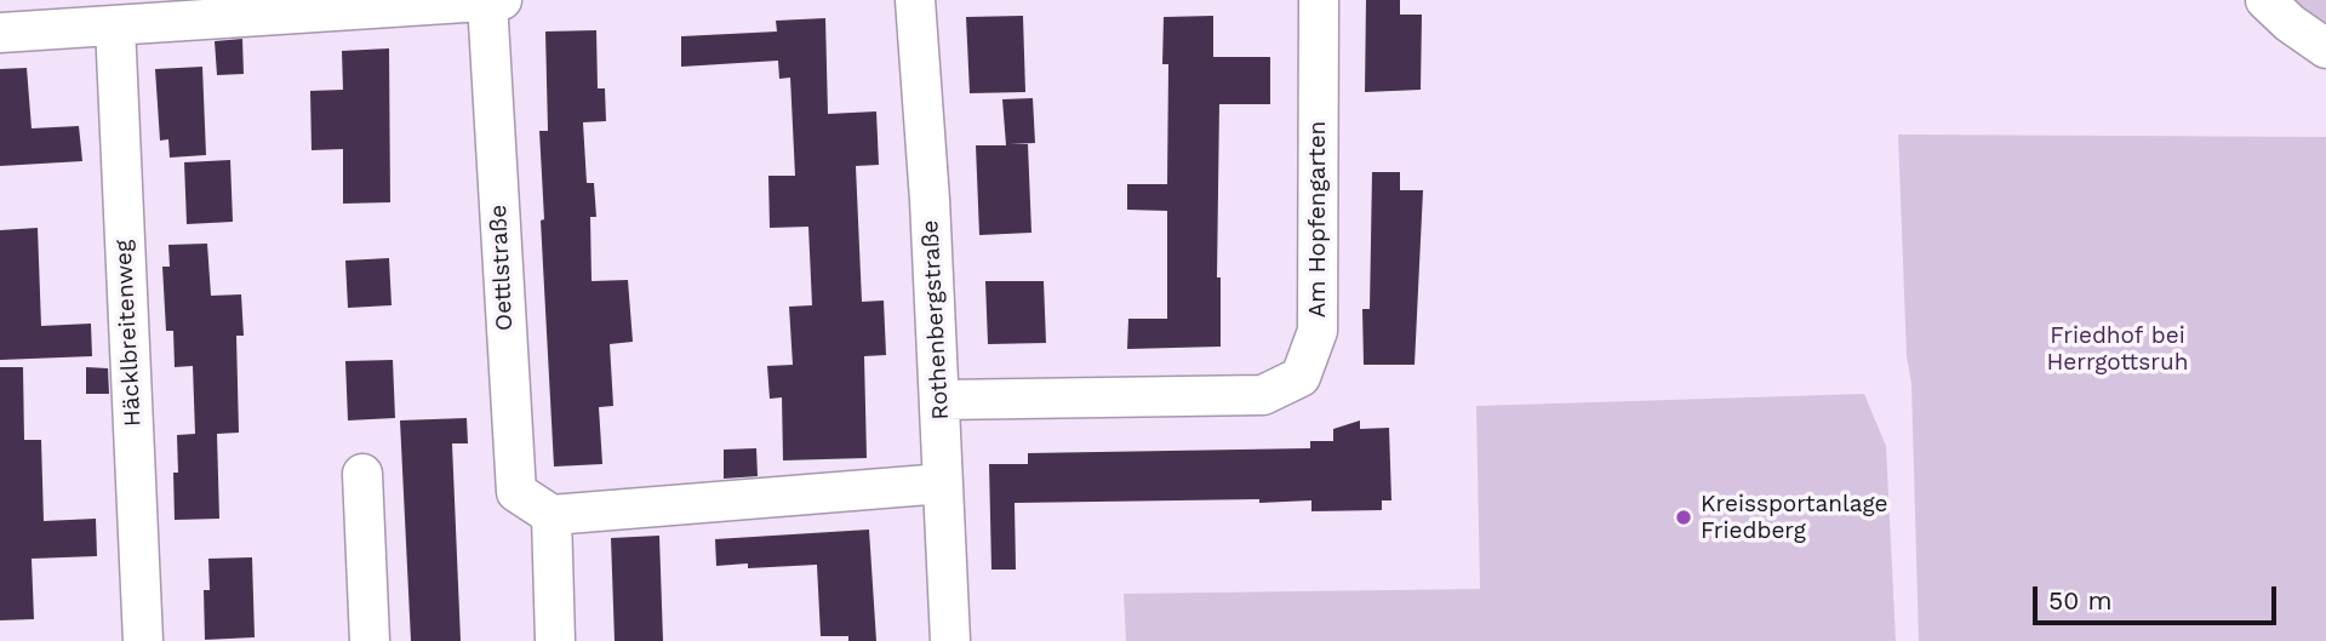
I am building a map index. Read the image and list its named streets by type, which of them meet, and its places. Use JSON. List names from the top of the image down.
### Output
{
  "streets": {
    "street": [
      "Am Hopfengarten",
      "Oettlstraße",
      "Rothenbergstraße",
      "Häcklbreitenweg"
    ]
  },
  "crossings": [
    ["Am Hopfengarten", "Rothenbergstraße"]
  ],
  "parks": ["Friedhof bei Herrgottsruh"],
  "places": ["Kreissportanlage Friedberg"],
  "scale_bar": "50 m"
}
